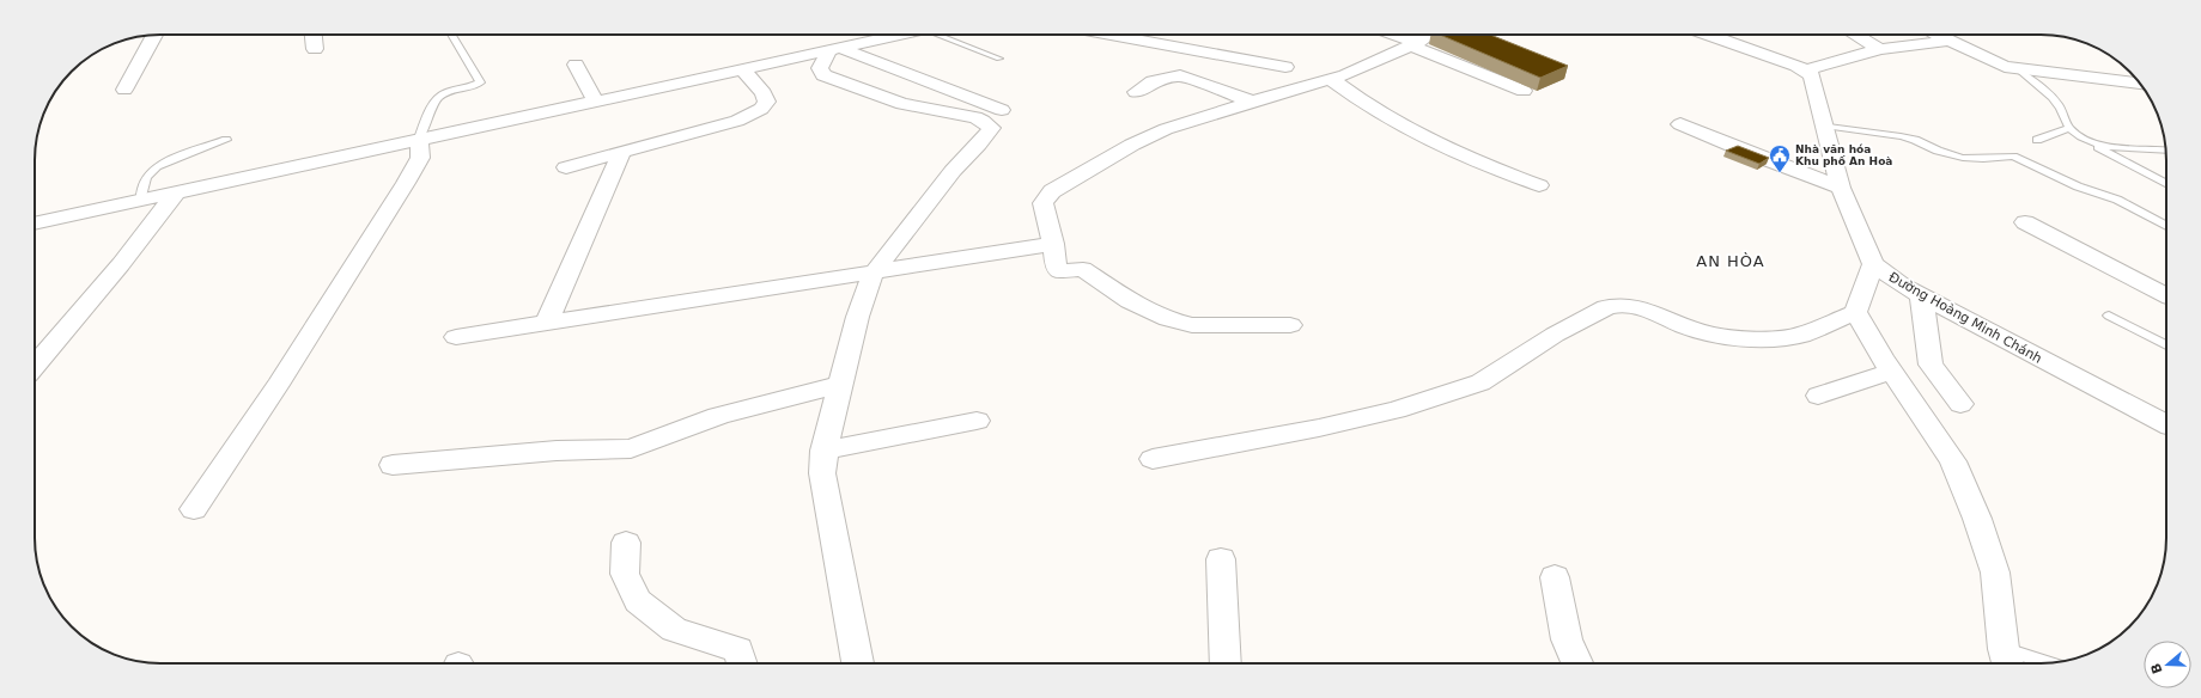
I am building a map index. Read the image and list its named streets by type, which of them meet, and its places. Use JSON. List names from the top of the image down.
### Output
{
  "streets": {
    "street": ["Đường Hoàng Minh Chánh"]
  },
  "districts": ["AN HÒA"],
  "places": {
    "public building": ["Nhà văn hóa Khu phố An Hoà"]
  },
  "north": "left"
}
